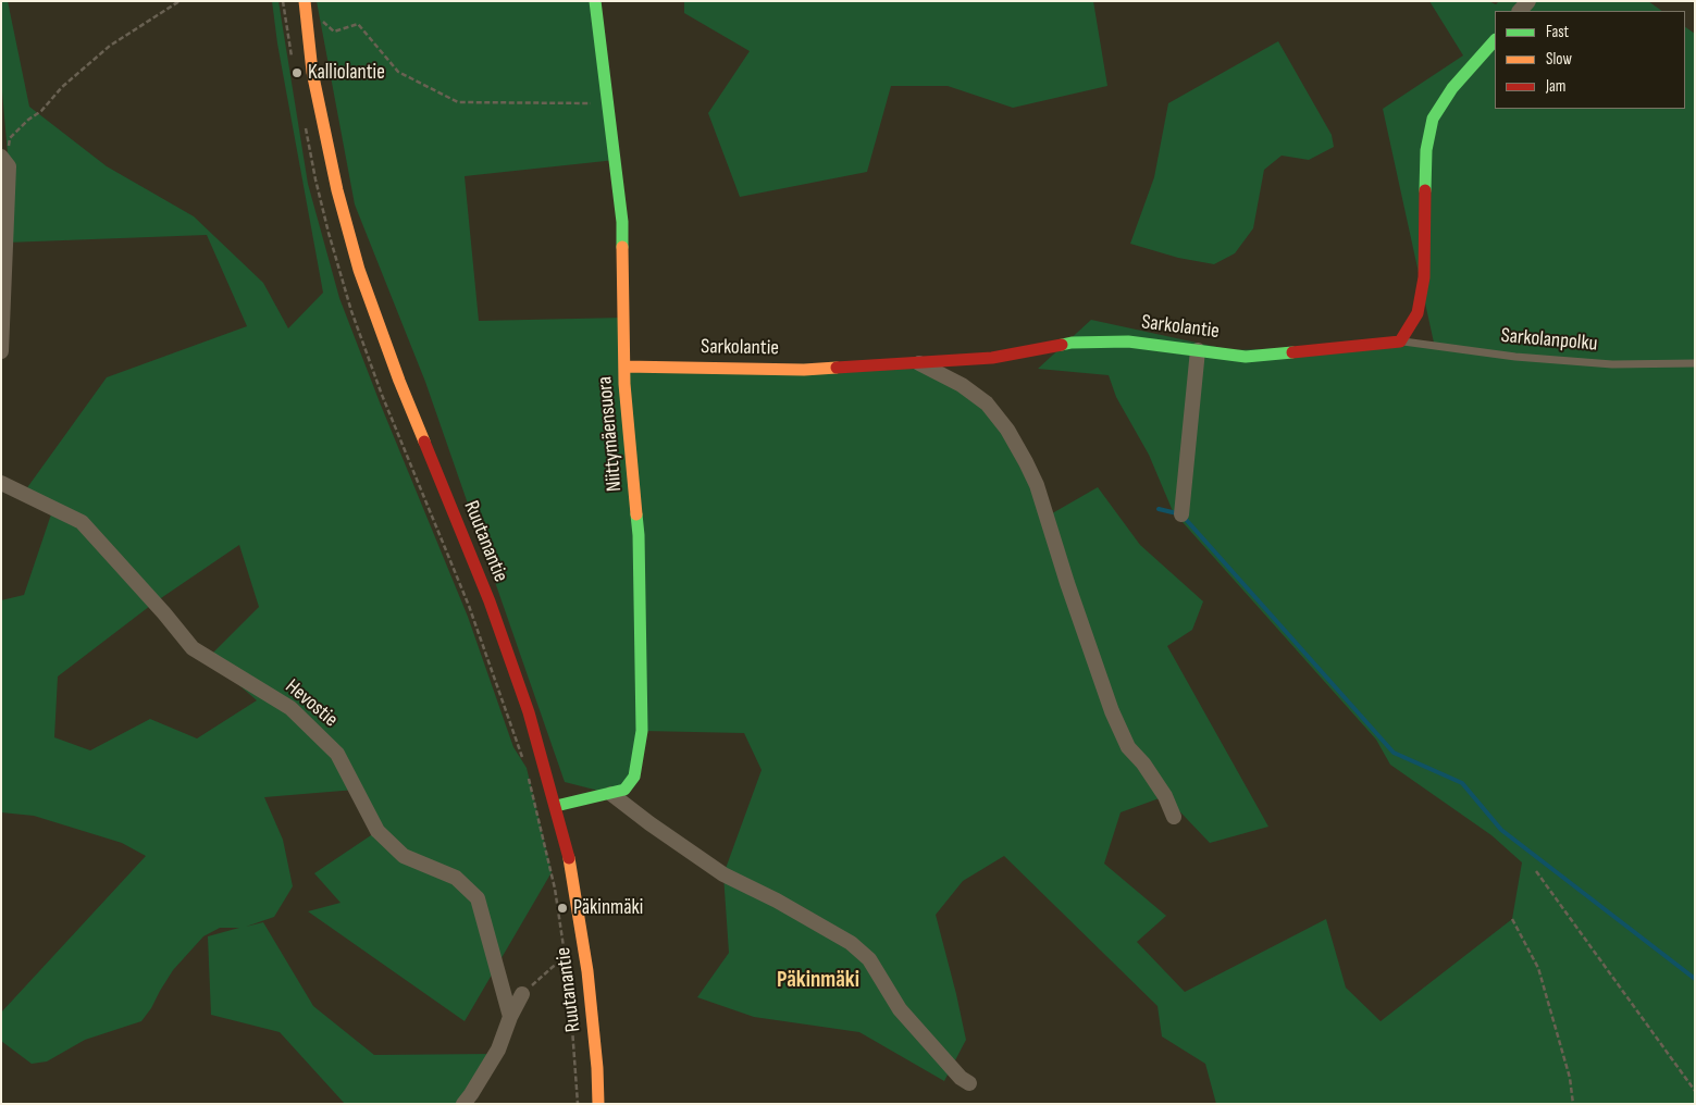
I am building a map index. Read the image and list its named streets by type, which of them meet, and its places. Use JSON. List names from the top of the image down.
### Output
{
  "streets": {
    "street": [
      "Sarkolantie",
      "Niittymäensuora",
      "Ruutanantie",
      "Hevostie"
    ],
    "lane": ["Sarkolanpolku"]
  },
  "crossings": [
    ["Sarkolantie", "Sarkolanpolku"],
    ["Sarkolantie", "Niittymäensuora"],
    ["Niittymäensuora", "Ruutanantie"]
  ],
  "districts": ["Päkinmäki"],
  "places": ["Kalliolantie", "Päkinmäki"],
  "legend": ["Fast", "Slow", "Jam"]
}
